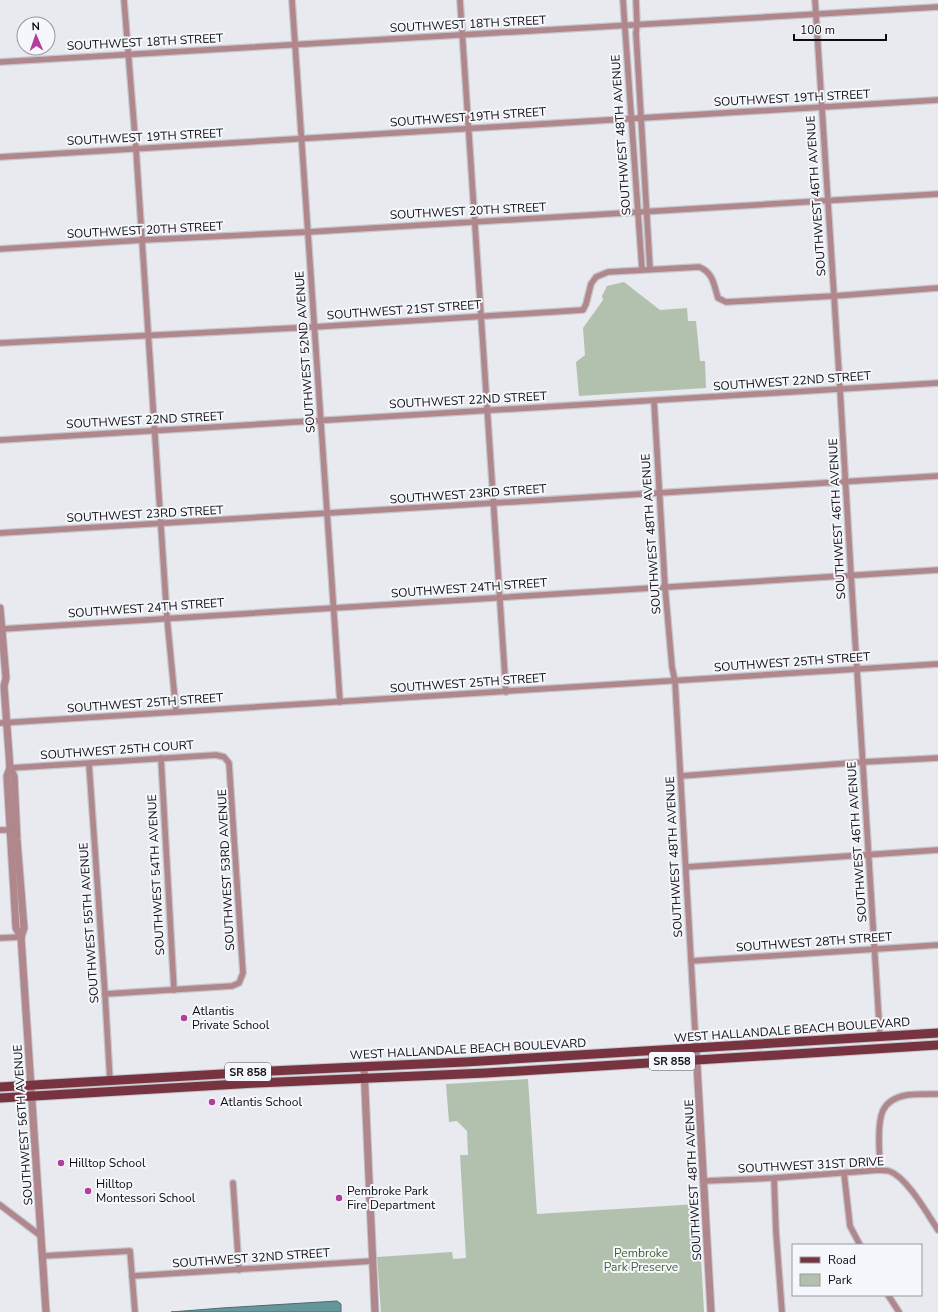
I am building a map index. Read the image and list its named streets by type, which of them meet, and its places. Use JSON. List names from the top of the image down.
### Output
{
  "streets": {
    "main road": ["WEST HALLANDALE BEACH BOULEVARD", "SR 858"],
    "street": [
      "SOUTHWEST 18TH STREET",
      "SOUTHWEST 19TH STREET",
      "SOUTHWEST 48TH AVENUE",
      "SOUTHWEST 46TH AVENUE",
      "SOUTHWEST 20TH STREET",
      "SOUTHWEST 21ST STREET",
      "SOUTHWEST 52ND AVENUE",
      "SOUTHWEST 22ND STREET",
      "SOUTHWEST 23RD STREET",
      "SOUTHWEST 24TH STREET",
      "SOUTHWEST 25TH STREET",
      "SOUTHWEST 25TH COURT",
      "SOUTHWEST 53RD AVENUE",
      "SOUTHWEST 54TH AVENUE",
      "SOUTHWEST 55TH AVENUE",
      "SOUTHWEST 28TH STREET",
      "SOUTHWEST 56TH AVENUE",
      "SOUTHWEST 31ST DRIVE",
      "SOUTHWEST 32ND STREET"
    ]
  },
  "crossings": [
    ["SOUTHWEST 18TH STREET", "SOUTHWEST 48TH AVENUE"],
    ["SOUTHWEST 18TH STREET", "SOUTHWEST 46TH AVENUE"],
    ["SOUTHWEST 18TH STREET", "SOUTHWEST 52ND AVENUE"],
    ["SOUTHWEST 19TH STREET", "SOUTHWEST 48TH AVENUE"],
    ["SOUTHWEST 19TH STREET", "SOUTHWEST 46TH AVENUE"],
    ["SOUTHWEST 19TH STREET", "SOUTHWEST 52ND AVENUE"],
    ["SOUTHWEST 48TH AVENUE", "SOUTHWEST 20TH STREET"],
    ["SOUTHWEST 48TH AVENUE", "SOUTHWEST 21ST STREET"],
    ["SOUTHWEST 48TH AVENUE", "SOUTHWEST 22ND STREET"],
    ["SOUTHWEST 48TH AVENUE", "SOUTHWEST 23RD STREET"],
    ["SOUTHWEST 48TH AVENUE", "SOUTHWEST 24TH STREET"],
    ["SOUTHWEST 48TH AVENUE", "SOUTHWEST 25TH STREET"],
    ["SOUTHWEST 48TH AVENUE", "SOUTHWEST 28TH STREET"],
    ["SOUTHWEST 48TH AVENUE", "WEST HALLANDALE BEACH BOULEVARD"],
    ["SOUTHWEST 48TH AVENUE", "SOUTHWEST 31ST DRIVE"],
    ["SOUTHWEST 46TH AVENUE", "SOUTHWEST 20TH STREET"],
    ["SOUTHWEST 46TH AVENUE", "SOUTHWEST 22ND STREET"],
    ["SOUTHWEST 46TH AVENUE", "SOUTHWEST 23RD STREET"],
    ["SOUTHWEST 46TH AVENUE", "SOUTHWEST 24TH STREET"],
    ["SOUTHWEST 46TH AVENUE", "SOUTHWEST 25TH STREET"],
    ["SOUTHWEST 46TH AVENUE", "SOUTHWEST 28TH STREET"],
    ["SOUTHWEST 46TH AVENUE", "WEST HALLANDALE BEACH BOULEVARD"],
    ["SOUTHWEST 20TH STREET", "SOUTHWEST 52ND AVENUE"],
    ["SOUTHWEST 21ST STREET", "SOUTHWEST 52ND AVENUE"],
    ["SOUTHWEST 52ND AVENUE", "SOUTHWEST 22ND STREET"],
    ["SOUTHWEST 52ND AVENUE", "SOUTHWEST 23RD STREET"],
    ["SOUTHWEST 52ND AVENUE", "SOUTHWEST 24TH STREET"],
    ["SOUTHWEST 52ND AVENUE", "SOUTHWEST 25TH STREET"],
    ["SOUTHWEST 24TH STREET", "SOUTHWEST 56TH AVENUE"],
    ["SOUTHWEST 25TH STREET", "SOUTHWEST 56TH AVENUE"],
    ["SOUTHWEST 25TH COURT", "SOUTHWEST 53RD AVENUE"],
    ["SOUTHWEST 25TH COURT", "SOUTHWEST 54TH AVENUE"],
    ["SOUTHWEST 25TH COURT", "SOUTHWEST 55TH AVENUE"],
    ["SOUTHWEST 25TH COURT", "SOUTHWEST 56TH AVENUE"],
    ["SOUTHWEST 53RD AVENUE", "SOUTHWEST 54TH AVENUE"],
    ["SOUTHWEST 55TH AVENUE", "WEST HALLANDALE BEACH BOULEVARD"],
    ["WEST HALLANDALE BEACH BOULEVARD", "SOUTHWEST 56TH AVENUE"]
  ],
  "parks": ["Pembroke Park Preserve"],
  "places": [
    "Atlantis Private School",
    "Atlantis School",
    "Hilltop School",
    "Hilltop Montessori School",
    "Pembroke Park Fire Department"
  ],
  "legend": ["Road", "Park"],
  "scale_bar": "100 m",
  "north": "top"
}
